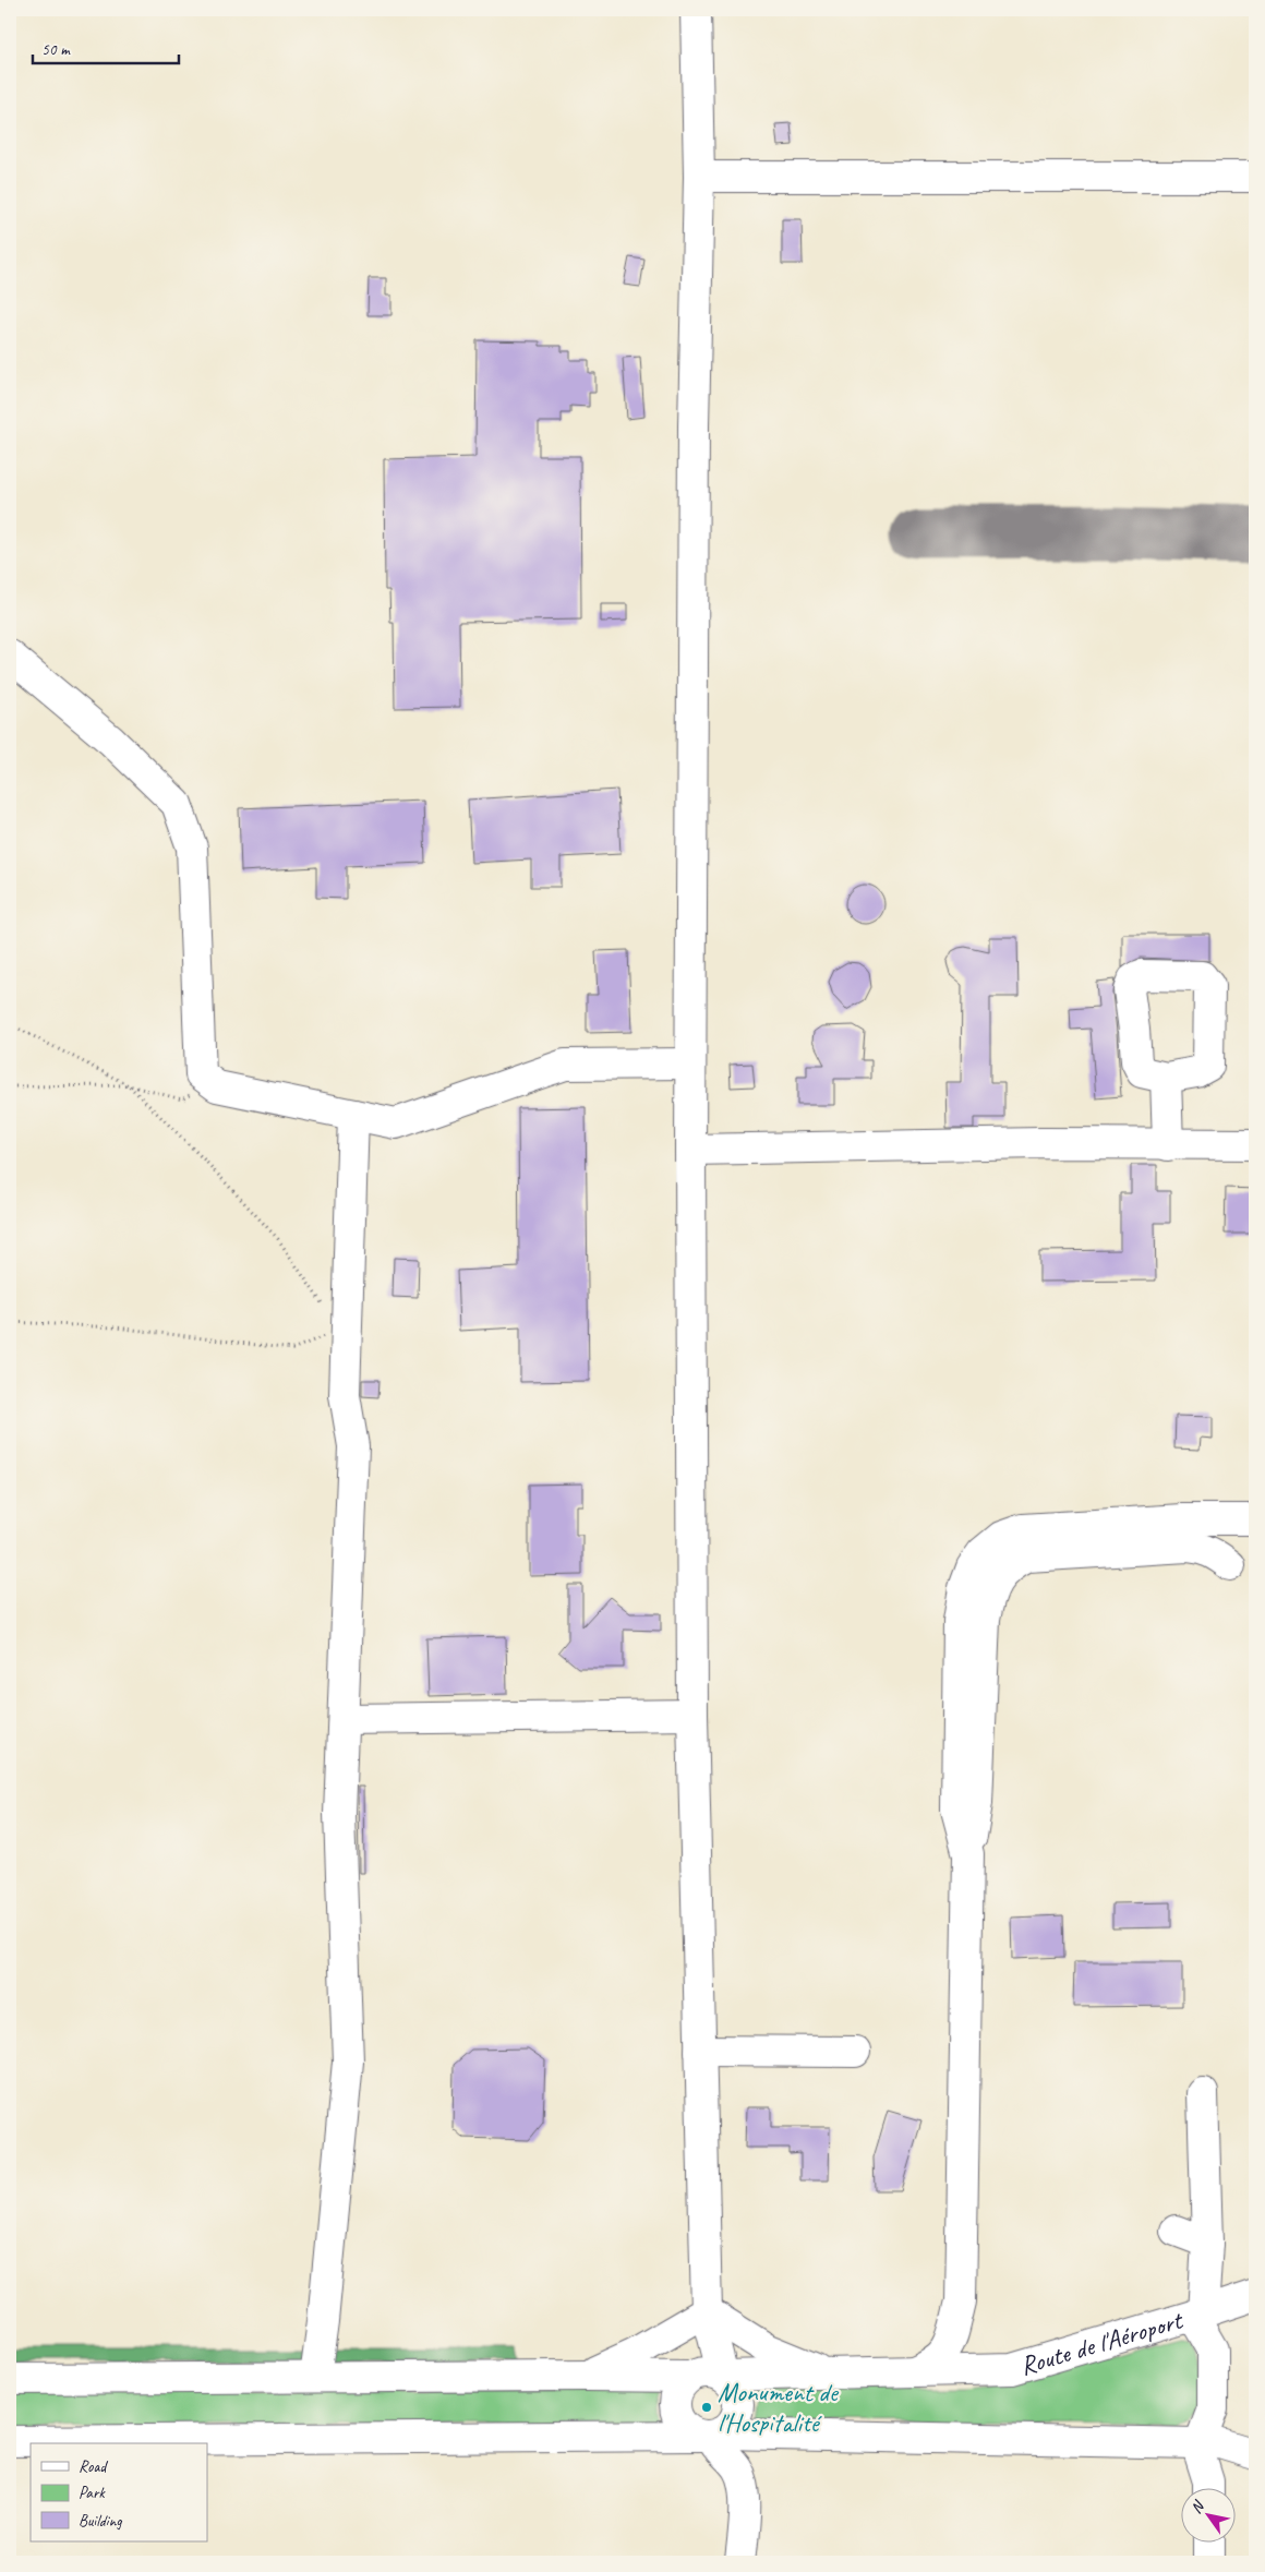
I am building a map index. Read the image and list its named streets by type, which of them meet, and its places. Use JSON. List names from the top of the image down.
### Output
{
  "streets": {
    "main road": ["Route de l'Aéroport"]
  },
  "places": ["Monument de l'Hospitalité"],
  "legend": ["Road", "Park", "Building"],
  "scale_bar": "50 m",
  "north": "top left"
}
